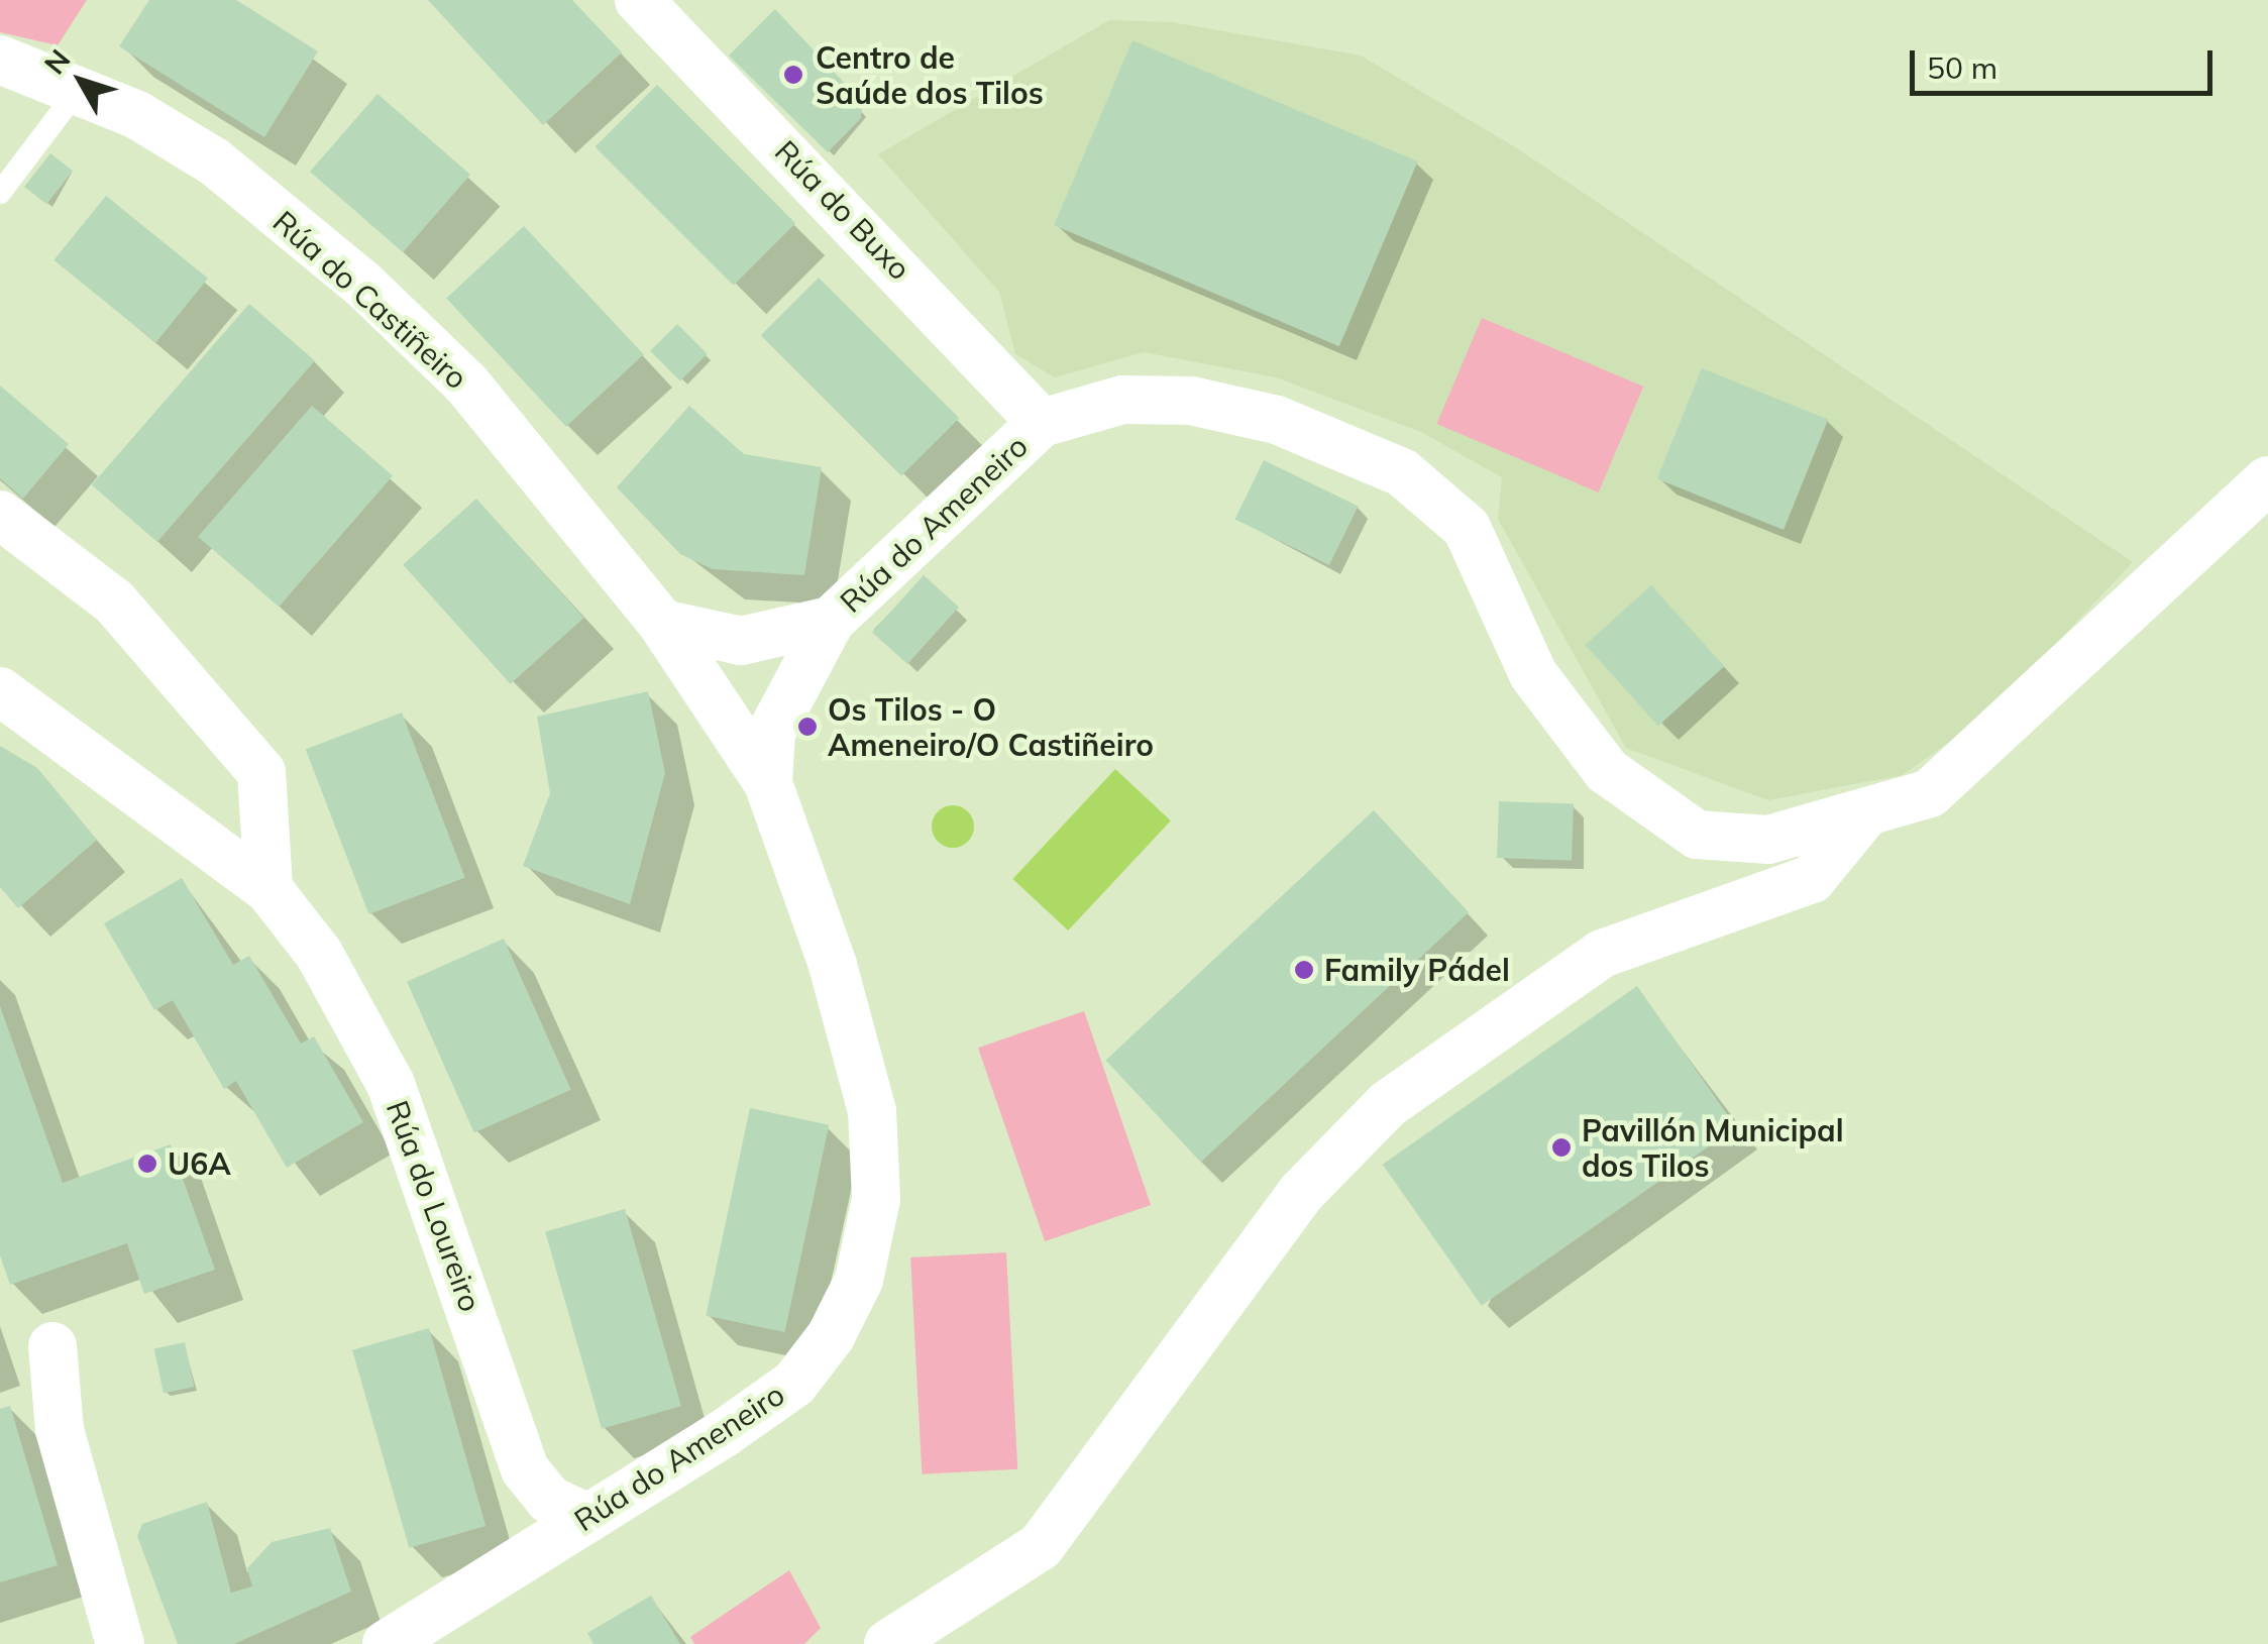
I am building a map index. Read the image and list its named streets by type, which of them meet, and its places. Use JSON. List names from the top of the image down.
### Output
{
  "streets": {
    "street": [
      "Rúa do Buxo",
      "Rúa do Castiñeiro",
      "Rúa do Ameneiro",
      "Rúa do Loureiro"
    ]
  },
  "crossings": [
    ["Rúa do Buxo", "Rúa do Ameneiro"],
    ["Rúa do Castiñeiro", "Rúa do Ameneiro"],
    ["Rúa do Ameneiro", "Rúa do Loureiro"]
  ],
  "places": [
    "Centro de Saúde dos Tilos",
    "Os Tilos - O Ameneiro/O Castiñeiro",
    "Family Pádel",
    "Pavillón Municipal dos Tilos",
    "U6A"
  ],
  "scale_bar": "50 m",
  "north": "top left"
}
